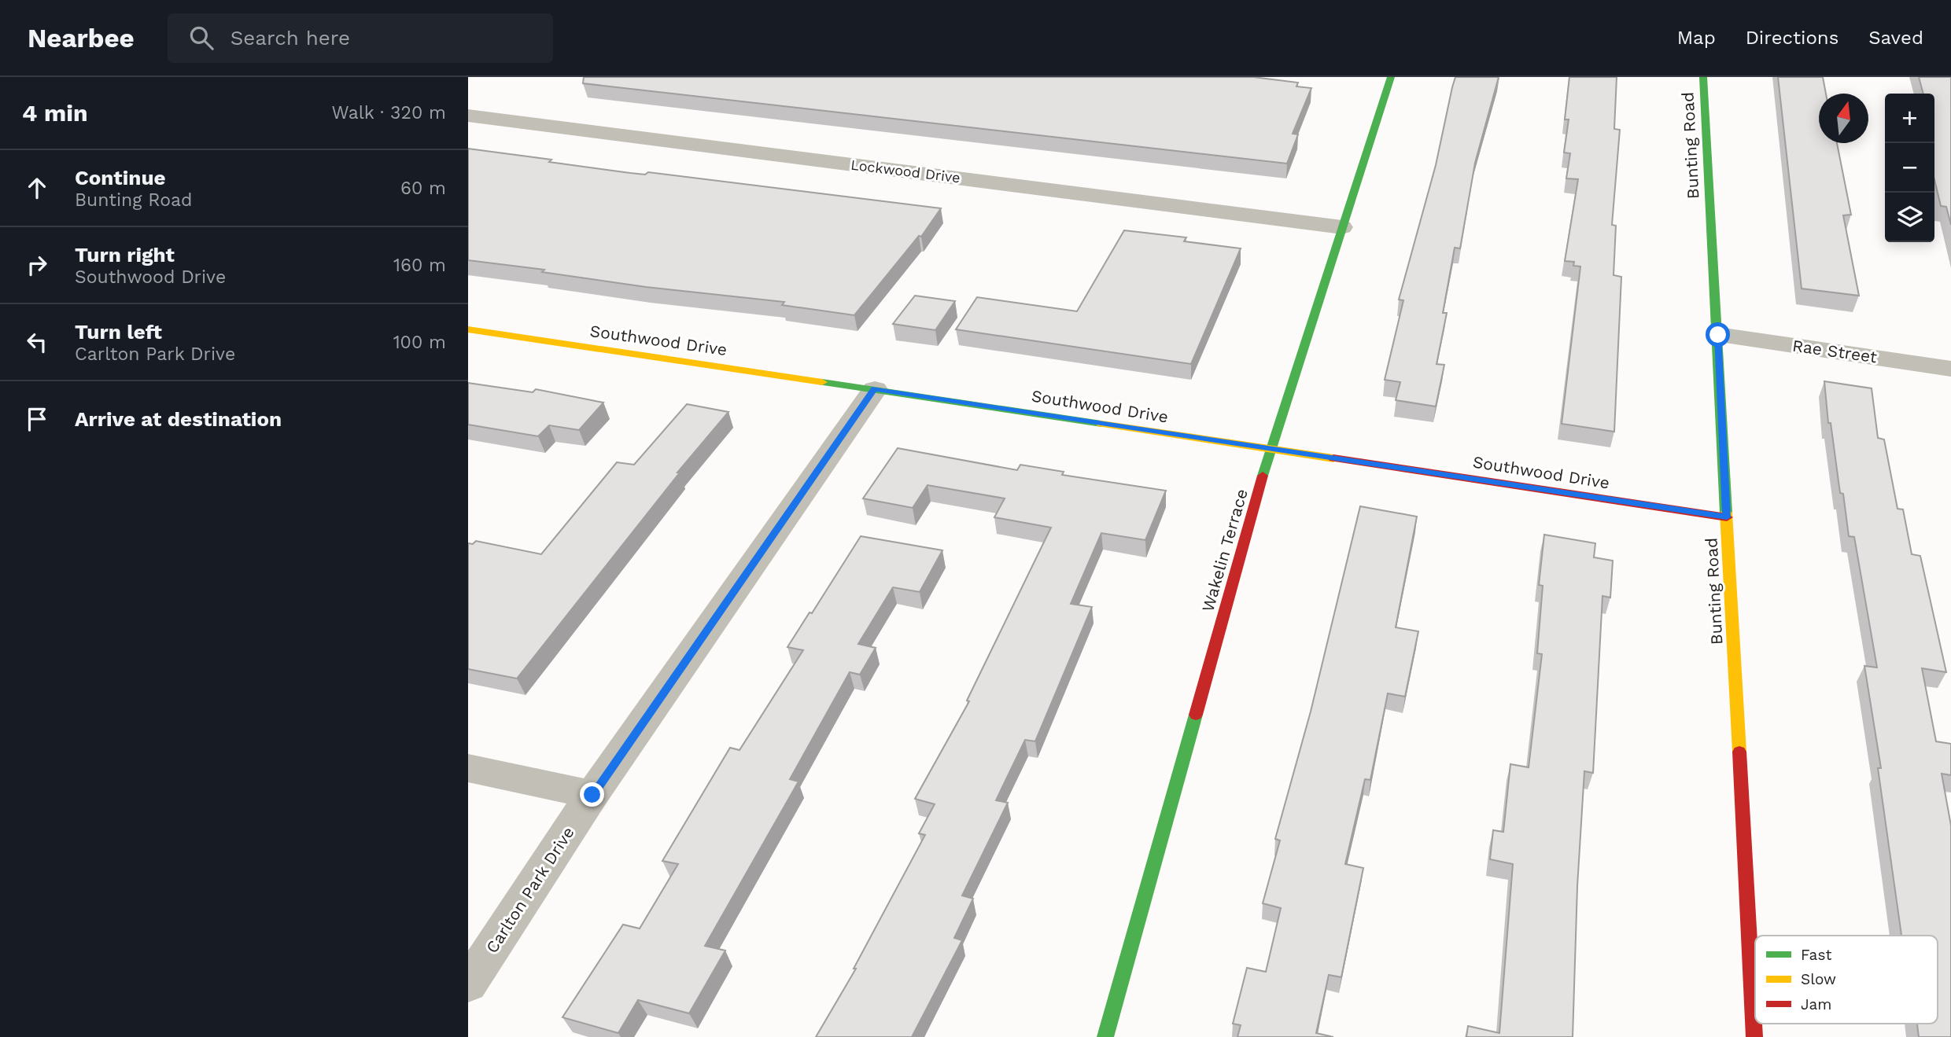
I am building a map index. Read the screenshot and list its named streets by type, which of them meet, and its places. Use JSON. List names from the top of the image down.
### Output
{
  "streets": {
    "street": [
      "Bunting Road",
      "Lockwood Drive",
      "Southwood Drive",
      "Rae Street",
      "Wakelin Terrace",
      "Carlton Park Drive"
    ]
  },
  "crossings": [
    ["Bunting Road", "Southwood Drive"],
    ["Bunting Road", "Rae Street"],
    ["Lockwood Drive", "Wakelin Terrace"],
    ["Southwood Drive", "Wakelin Terrace"],
    ["Southwood Drive", "Carlton Park Drive"]
  ],
  "legend": ["Fast", "Slow", "Jam"],
  "north": "top",
  "page": {
    "header": "Nearbee",
    "search": "Search here",
    "nav": ["Map", "Directions", "Saved"],
    "heading": ["4 min", "Walk · 320 m"],
    "map_buttons": ["+", "−"],
    "list": [
      ["Continue", "Bunting Road", "60 m"],
      ["Turn right", "Southwood Drive", "160 m"],
      ["Turn left", "Carlton Park Drive", "100 m"],
      "Arrive at destination"
    ]
  }
}
